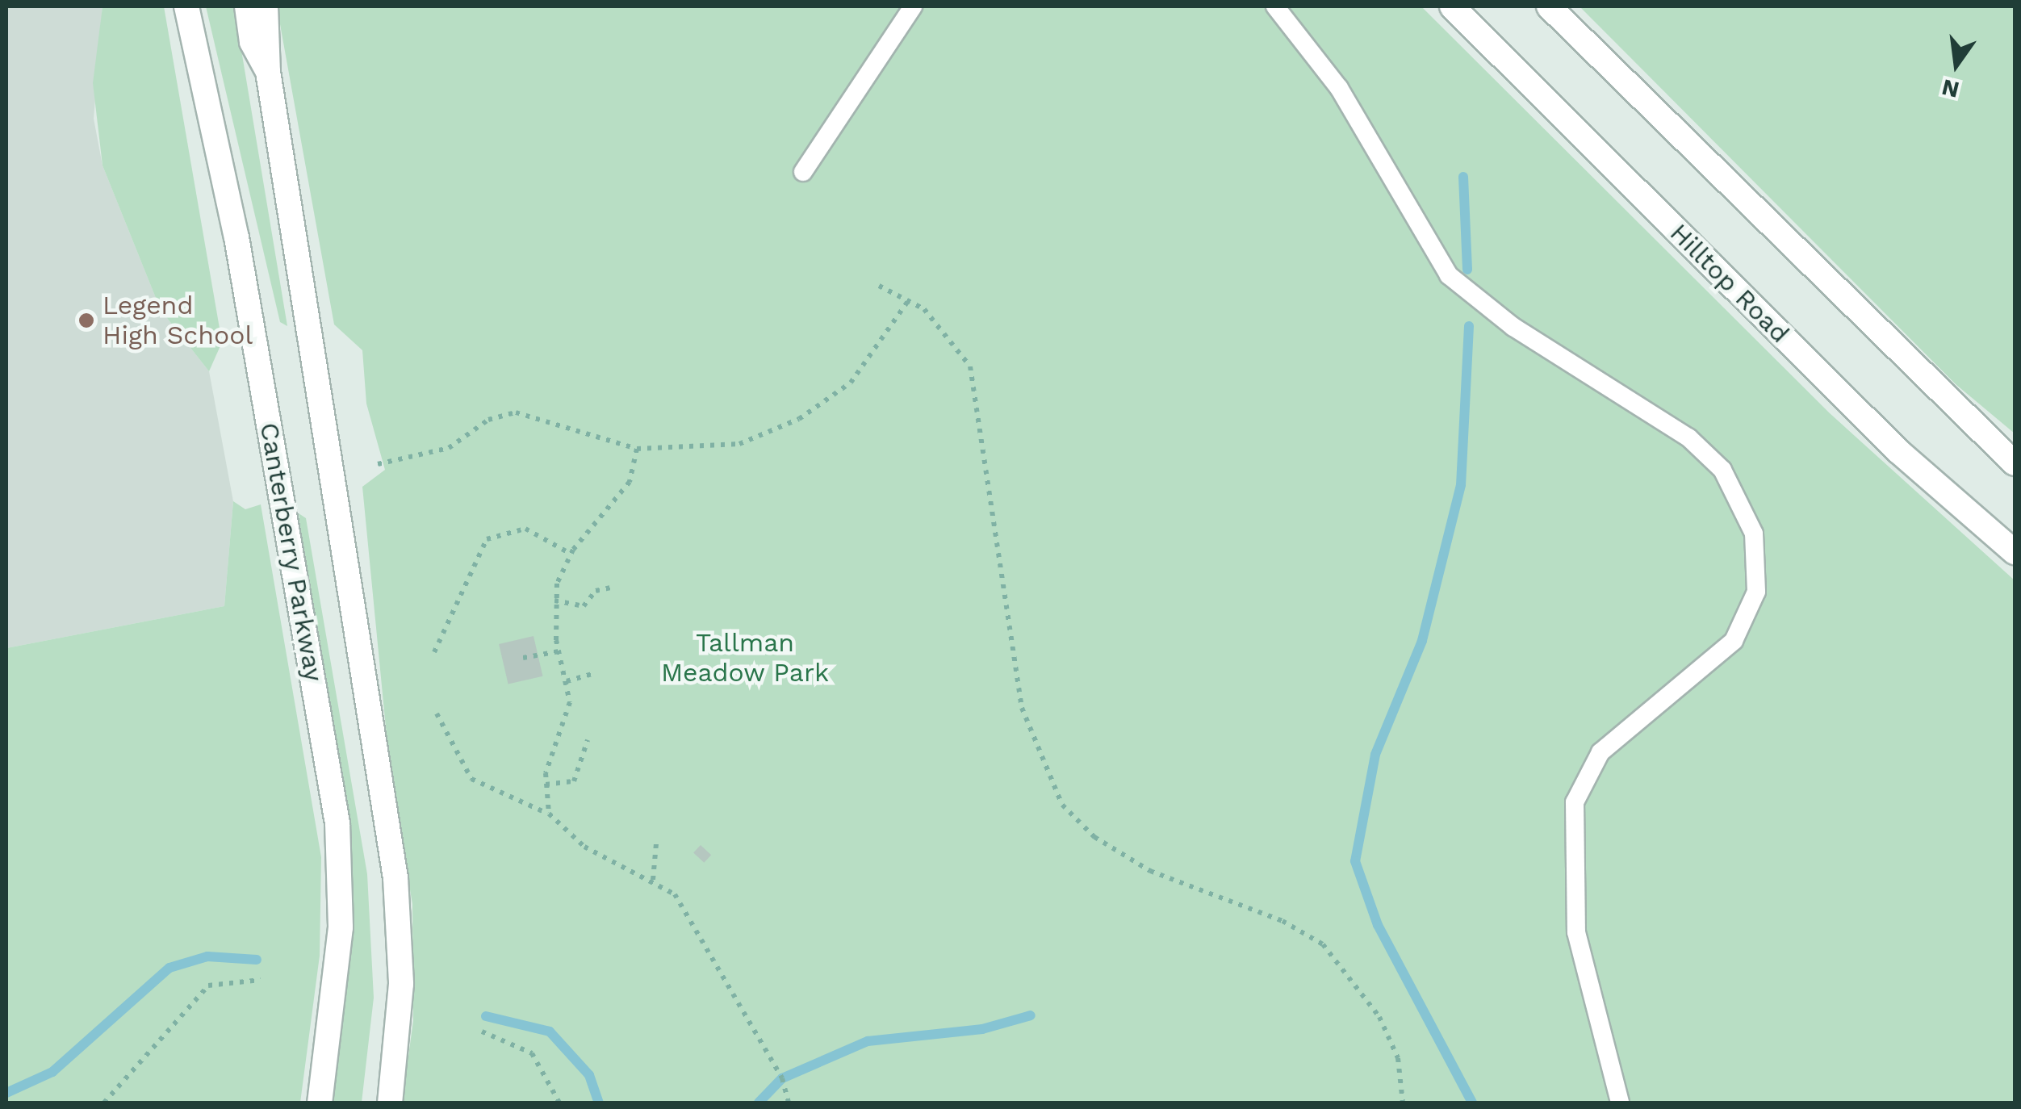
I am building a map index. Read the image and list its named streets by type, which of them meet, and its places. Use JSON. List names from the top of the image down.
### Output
{
  "streets": {
    "street": ["Hilltop Road", "Canterberry Parkway"]
  },
  "parks": ["Tallman Meadow Park"],
  "places": ["Legend High School"],
  "north": "bottom"
}
